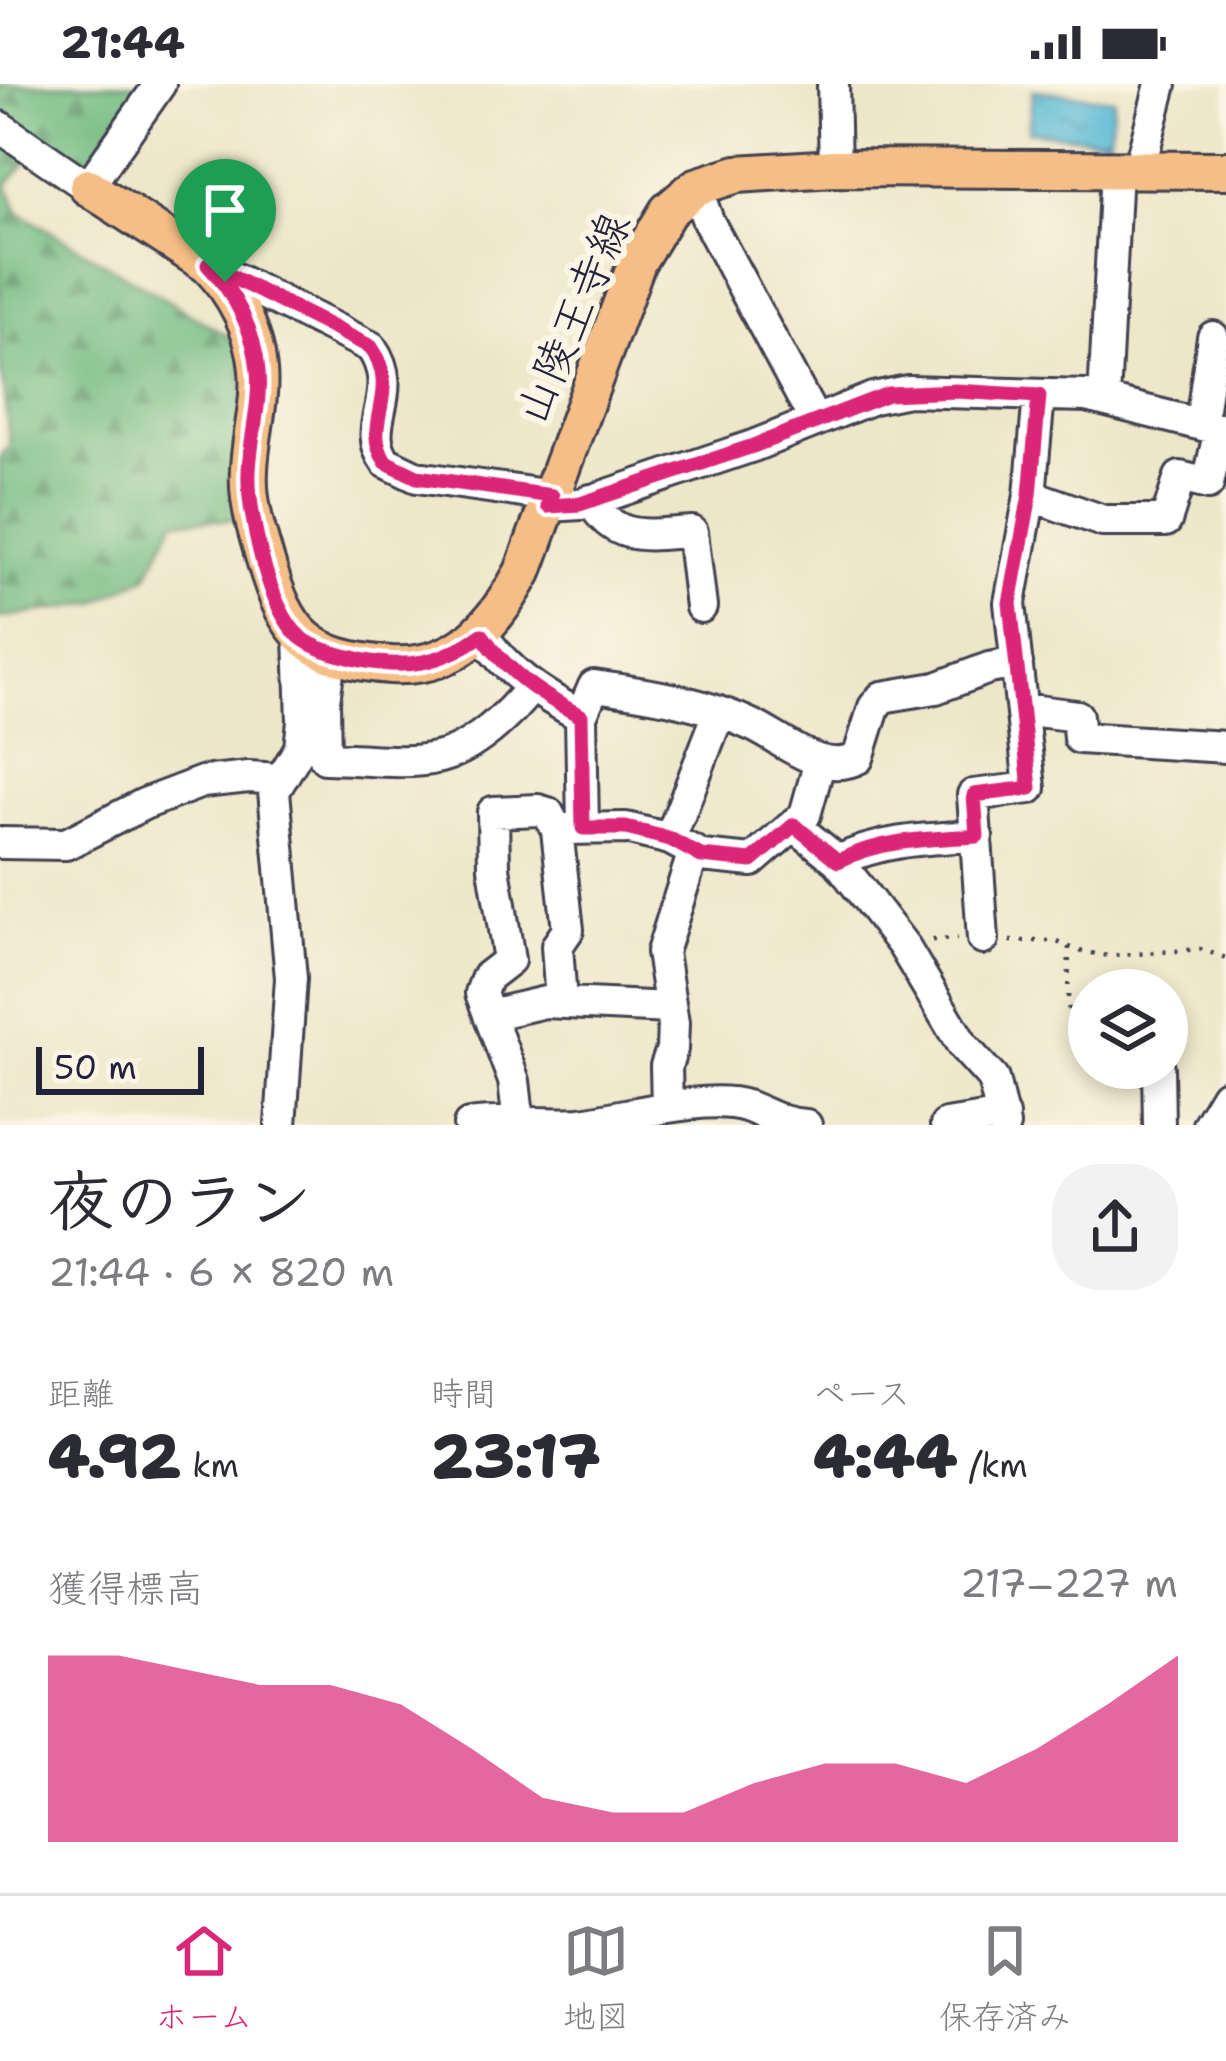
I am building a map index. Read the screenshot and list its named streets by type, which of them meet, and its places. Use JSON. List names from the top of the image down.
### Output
{
  "streets": {
    "main road": ["山陵王寺線"]
  },
  "scale_bar": "50 m",
  "page": {
    "status": "21:44",
    "scale": "50 m",
    "heading": ["夜のラン", "21:44 · 6 × 820 m"],
    "stats": [
      ["距離", "4.92 km"],
      ["時間", "23:17"],
      ["ペース", "4:44 /km"]
    ],
    "chart": ["獲得標高", "217–227 m"],
    "tabs": ["ホーム", "地図", "保存済み"]
  }
}
